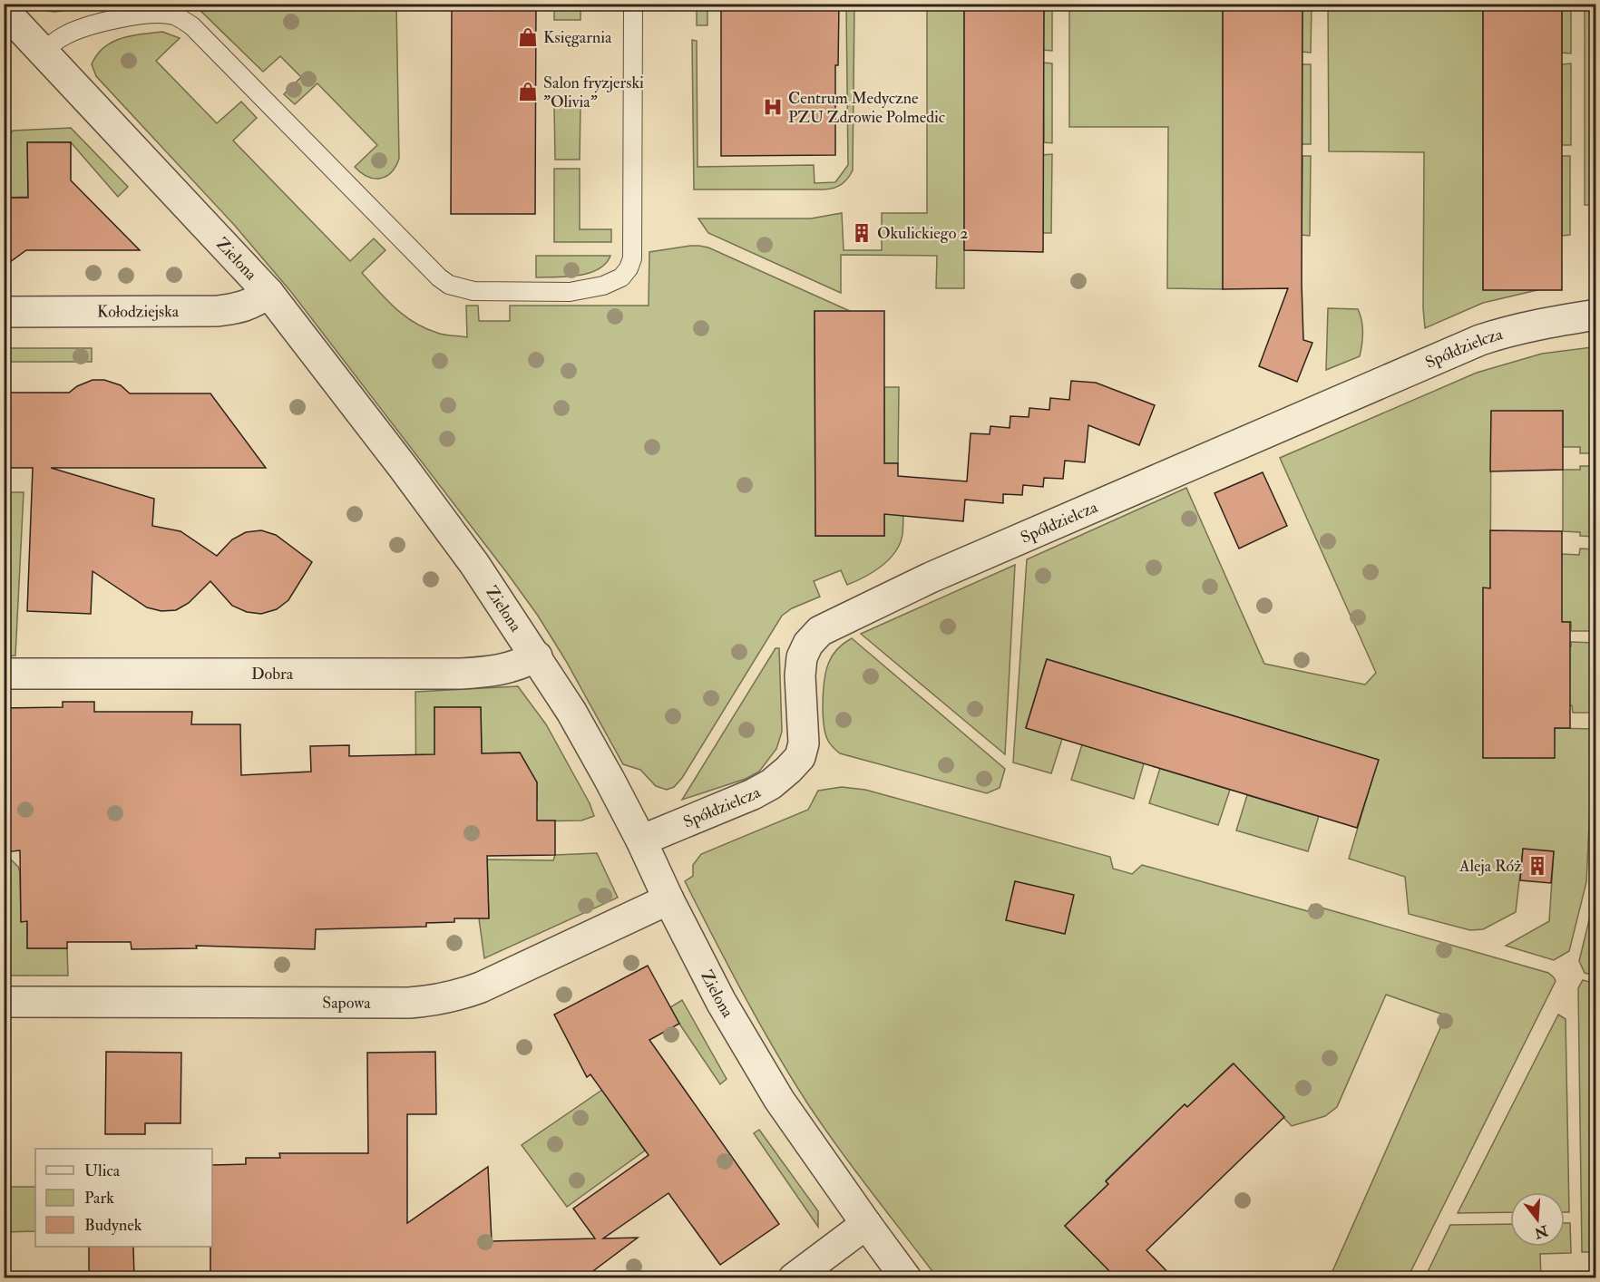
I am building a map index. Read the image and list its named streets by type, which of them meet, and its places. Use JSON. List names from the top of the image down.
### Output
{
  "streets": {
    "street": [
      "Zielona",
      "Kołodziejska",
      "Spółdzielcza",
      "Dobra",
      "Sapowa"
    ]
  },
  "crossings": [
    ["Zielona", "Kołodziejska"],
    ["Zielona", "Spółdzielcza"],
    ["Zielona", "Dobra"],
    ["Zielona", "Sapowa"]
  ],
  "places": {
    "shop": ["Księgarnia", "Salon fryzjerski \"Olivia\""],
    "hospital": ["Centrum Medyczne PZU Zdrowie Polmedic"],
    "building": ["Okulickiego 2", "Aleja Róż"]
  },
  "legend": ["Ulica", "Park", "Budynek"],
  "north": "bottom"
}
